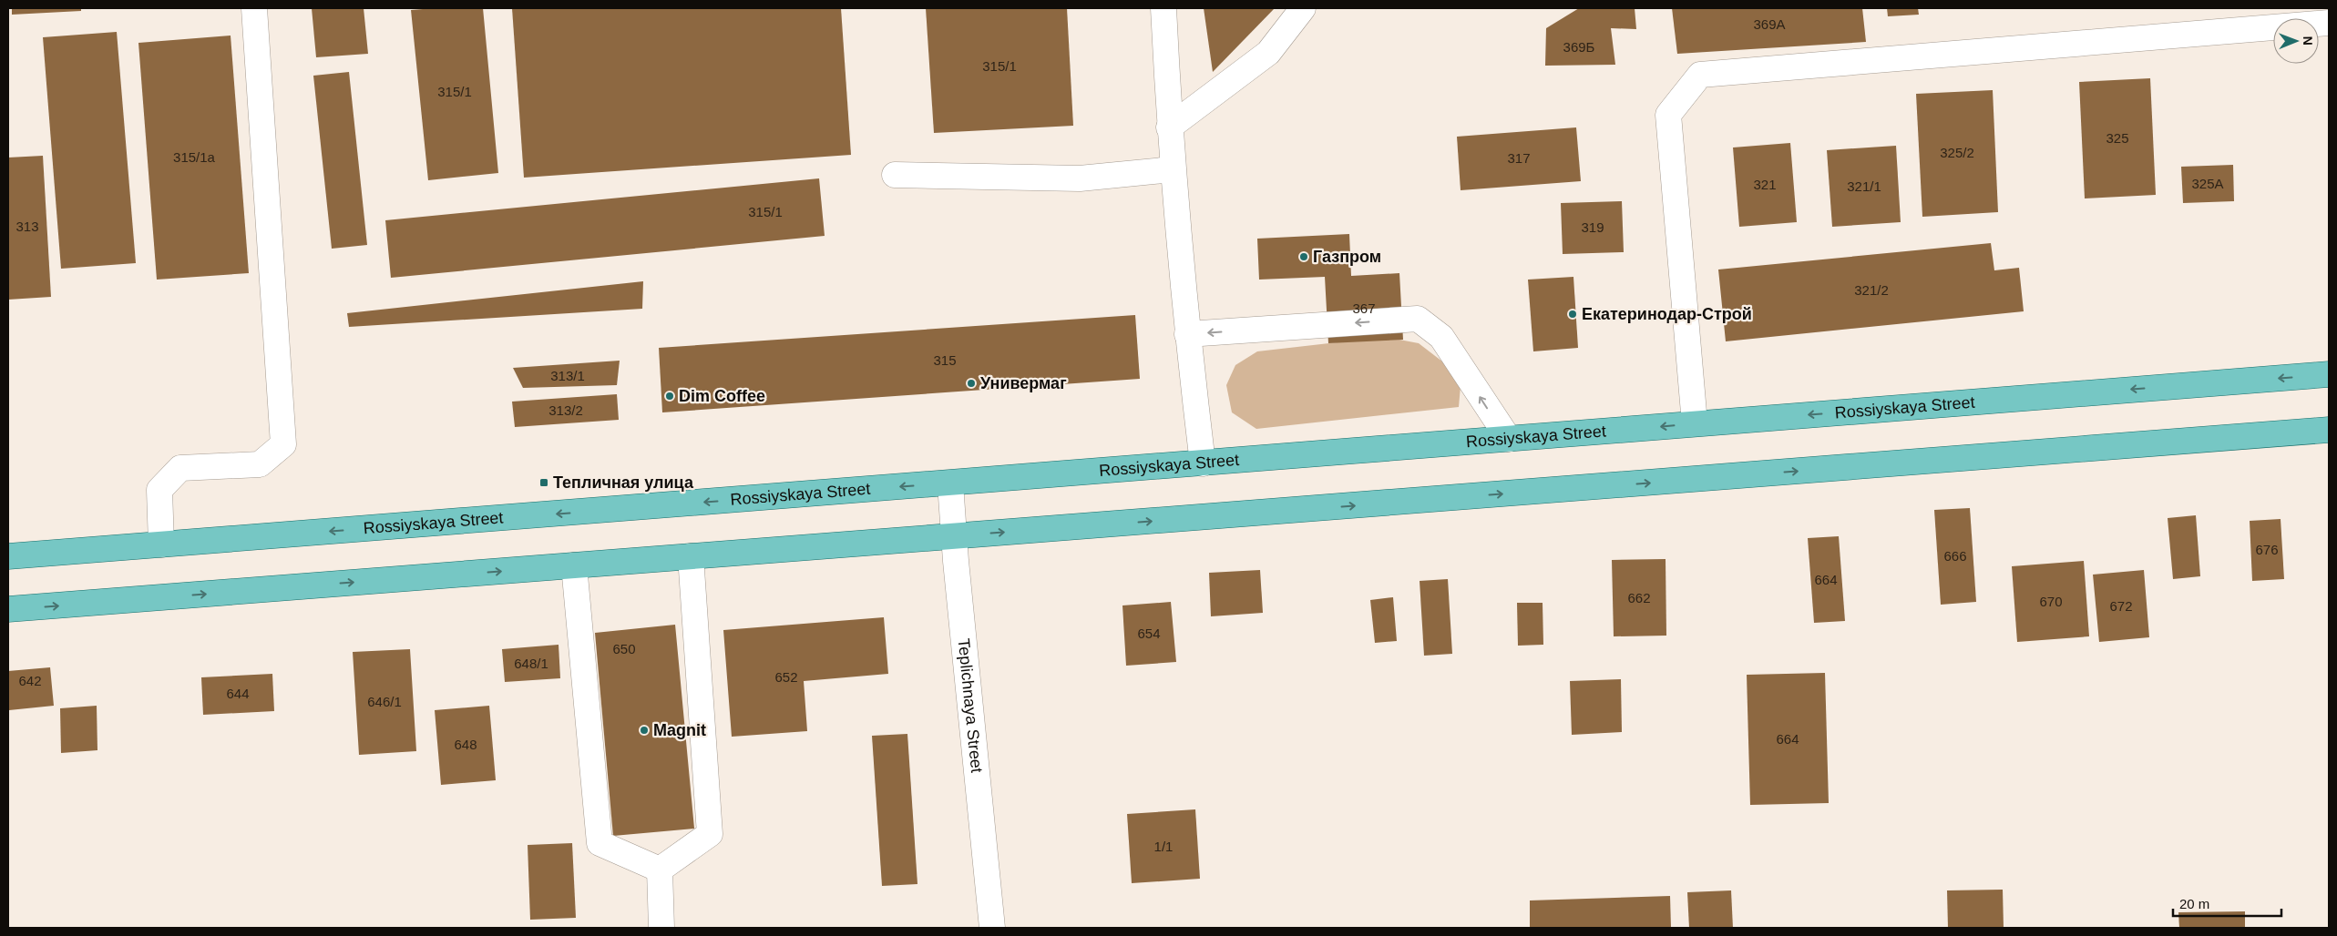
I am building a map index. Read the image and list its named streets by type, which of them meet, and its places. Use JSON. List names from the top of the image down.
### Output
{
  "streets": {
    "main road": ["Rossiyskaya Street"],
    "street": ["Teplichnaya Street"]
  },
  "crossings": [
    ["Rossiyskaya Street", "Teplichnaya Street"]
  ],
  "places": {
    "other": [
      "Газпром",
      "Екатеринодар-Строй",
      "Универмаг",
      "Dim Coffee",
      "Magnit"
    ],
    "transit": ["Тепличная улица"]
  },
  "house_numbers": [
    "369А",
    "369Б",
    "315/1",
    "315/1",
    "325",
    "325/2",
    "315/1а",
    "317",
    "325А",
    "321",
    "321/1",
    "315/1",
    "313",
    "319",
    "321/2",
    "367",
    "315",
    "313/1",
    "313/2",
    "676",
    "666",
    "664",
    "662",
    "670",
    "672",
    "654",
    "650",
    "648/1",
    "652",
    "642",
    "644",
    "646/1",
    "664",
    "648",
    "1/1"
  ],
  "scale_bar": "20 m",
  "north": "right"
}
